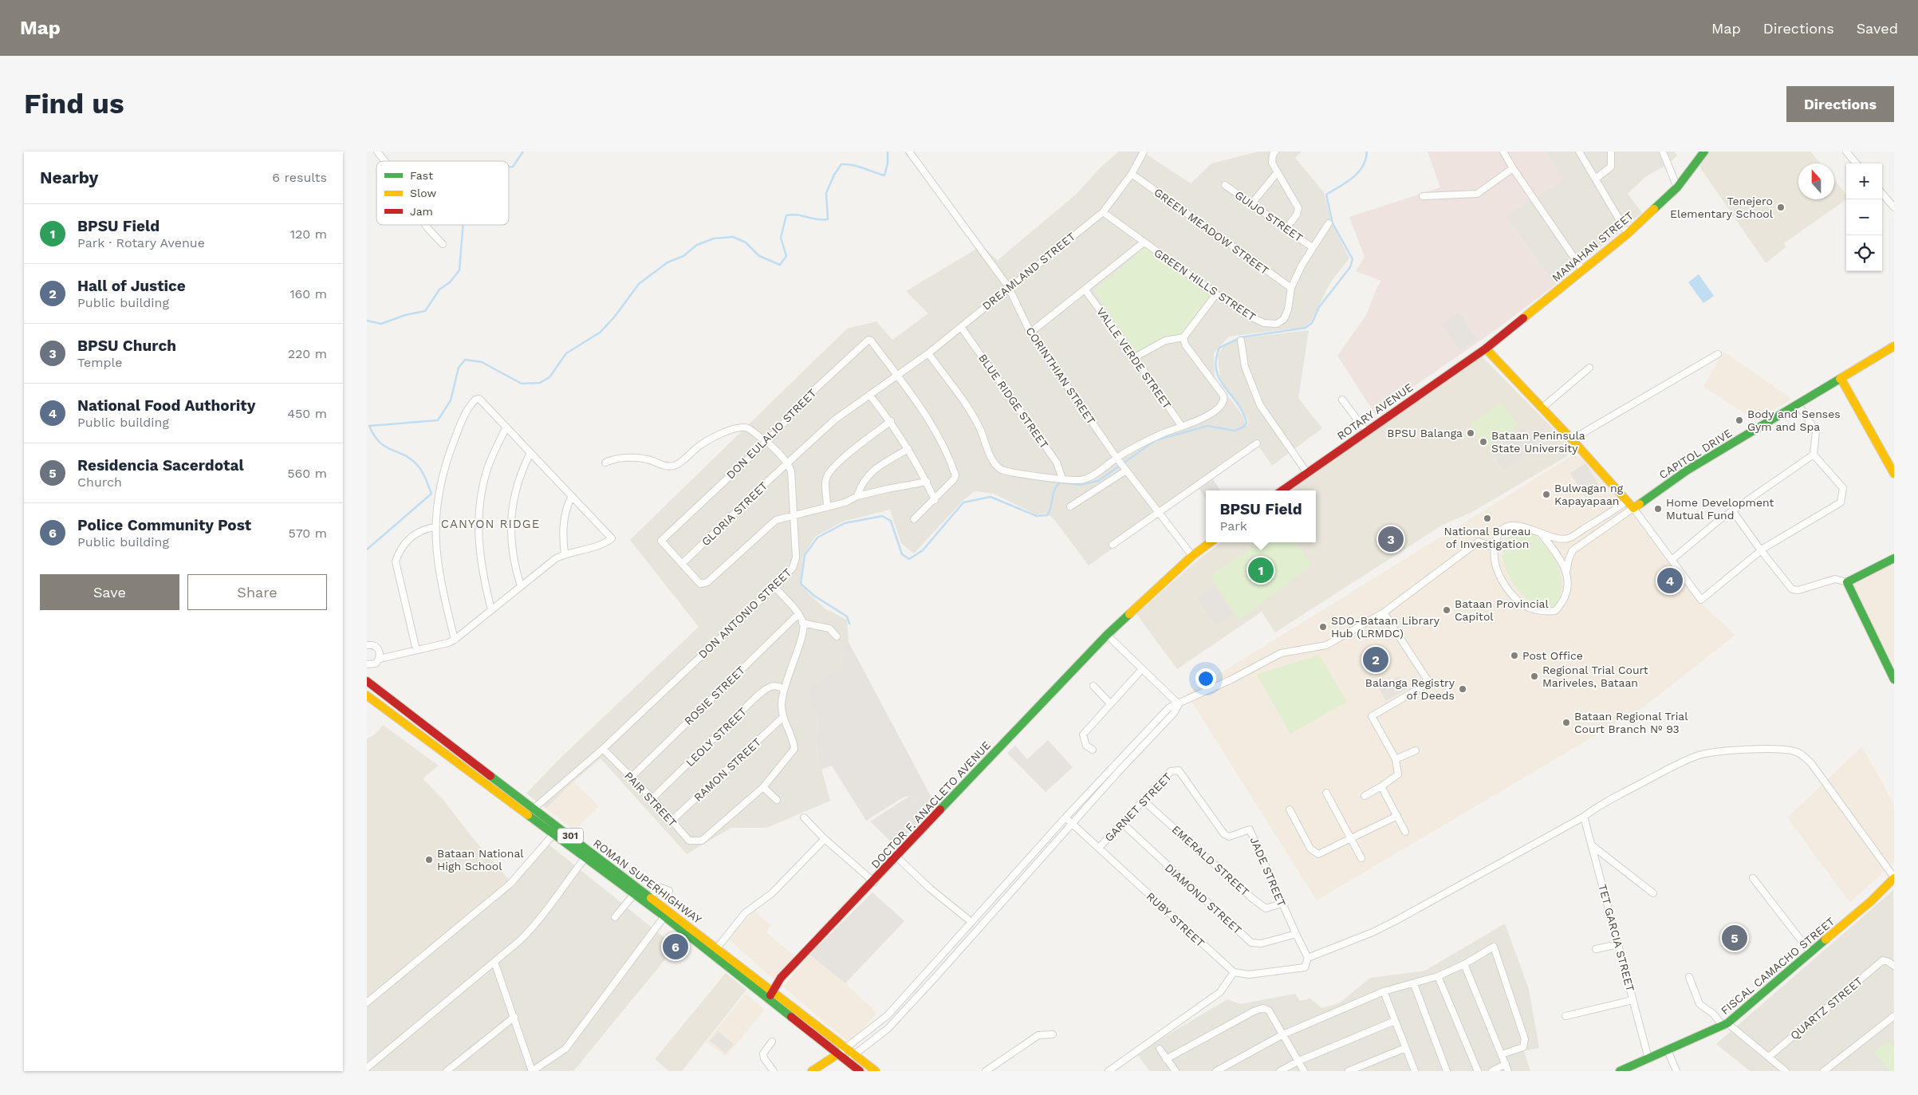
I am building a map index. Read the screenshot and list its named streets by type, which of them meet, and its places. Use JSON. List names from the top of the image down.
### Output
{
  "streets": {
    "main road": [
      "MANAHAN STREET",
      "ROTARY AVENUE",
      "CAPITOL DRIVE",
      "DOCTOR F. ANACLETO AVENUE",
      "301",
      "ROMAN SUPERHIGHWAY",
      "FISCAL CAMACHO STREET"
    ],
    "street": [
      "GUIJO STREET",
      "GREEN MEADOW STREET",
      "DREAMLAND STREET",
      "GREEN HILLS STREET",
      "VALLE VERDE STREET",
      "CORINTHIAN STREET",
      "BLUE RIDGE STREET",
      "DON EULALIO STREET",
      "GLORIA STREET",
      "DON ANTONIO STREET",
      "ROSIE STREET",
      "LEOLY STREET",
      "RAMON STREET",
      "PAIR STREET",
      "GARNET STREET",
      "EMERALD STREET",
      "JADE STREET",
      "DIAMOND STREET",
      "RUBY STREET",
      "TET GARCIA STREET",
      "QUARTZ STREET"
    ]
  },
  "crossings": [
    ["GUIJO STREET", "GREEN HILLS STREET"],
    ["GREEN MEADOW STREET", "DREAMLAND STREET"],
    ["GREEN MEADOW STREET", "GREEN HILLS STREET"],
    ["MANAHAN STREET", "ROTARY AVENUE"],
    ["DREAMLAND STREET", "GREEN HILLS STREET"],
    ["DREAMLAND STREET", "CORINTHIAN STREET"],
    ["DREAMLAND STREET", "BLUE RIDGE STREET"],
    ["DREAMLAND STREET", "DON EULALIO STREET"],
    ["DON EULALIO STREET", "GLORIA STREET"],
    ["DON EULALIO STREET", "DON ANTONIO STREET"],
    ["GLORIA STREET", "DON ANTONIO STREET"],
    ["DON ANTONIO STREET", "PAIR STREET"],
    ["DON ANTONIO STREET", "ROMAN SUPERHIGHWAY"],
    ["ROSIE STREET", "PAIR STREET"],
    ["LEOLY STREET", "PAIR STREET"],
    ["RAMON STREET", "PAIR STREET"],
    ["DOCTOR F. ANACLETO AVENUE", "ROMAN SUPERHIGHWAY"],
    ["GARNET STREET", "EMERALD STREET"],
    ["GARNET STREET", "JADE STREET"],
    ["GARNET STREET", "DIAMOND STREET"],
    ["GARNET STREET", "RUBY STREET"],
    ["EMERALD STREET", "JADE STREET"],
    ["JADE STREET", "DIAMOND STREET"],
    ["TET GARCIA STREET", "FISCAL CAMACHO STREET"]
  ],
  "districts": ["CANYON RIDGE"],
  "places": [
    "Tenejero Elementary School",
    "Body and Senses Gym and Spa",
    "BPSU Balanga",
    "Bataan Peninsula State University",
    "Bulwagan ng Kapayapaan",
    "Home Development Mutual Fund",
    "National Bureau of Investigation",
    "Bataan Provincial Capitol",
    "SDO-Bataan Library Hub (LRMDC)",
    "Post Office",
    "Regional Trial Court Mariveles, Bataan",
    "Balanga Registry of Deeds",
    "Bataan Regional Trial Court Branch № 93",
    "Bataan National High School"
  ],
  "legend": ["Fast", "Slow", "Jam"],
  "north": "top",
  "page": {
    "header": "Map",
    "nav": ["Map", "Directions", "Saved"],
    "buttons": [
      "Directions",
      ["Save", "Share"]
    ],
    "title": "Find us",
    "heading": ["Nearby", "6 results"],
    "map_buttons": ["+", "−"],
    "list": [
      {
        "mark": "1",
        "name": "BPSU Field",
        "note": "Park · Rotary Avenue",
        "value": "120 m"
      },
      {
        "mark": "2",
        "name": "Hall of Justice",
        "note": "Public building",
        "value": "160 m"
      },
      {
        "mark": "3",
        "name": "BPSU Church",
        "note": "Temple",
        "value": "220 m"
      },
      {
        "mark": "4",
        "name": "National Food Authority",
        "note": "Public building",
        "value": "450 m"
      },
      {
        "mark": "5",
        "name": "Residencia Sacerdotal",
        "note": "Church",
        "value": "560 m"
      },
      {
        "mark": "6",
        "name": "Police Community Post",
        "note": "Public building",
        "value": "570 m"
      }
    ],
    "popup": ["BPSU Field", "Park"],
    "pins": [
      "3",
      "1",
      "4",
      "2",
      "5",
      "6"
    ]
  }
}
